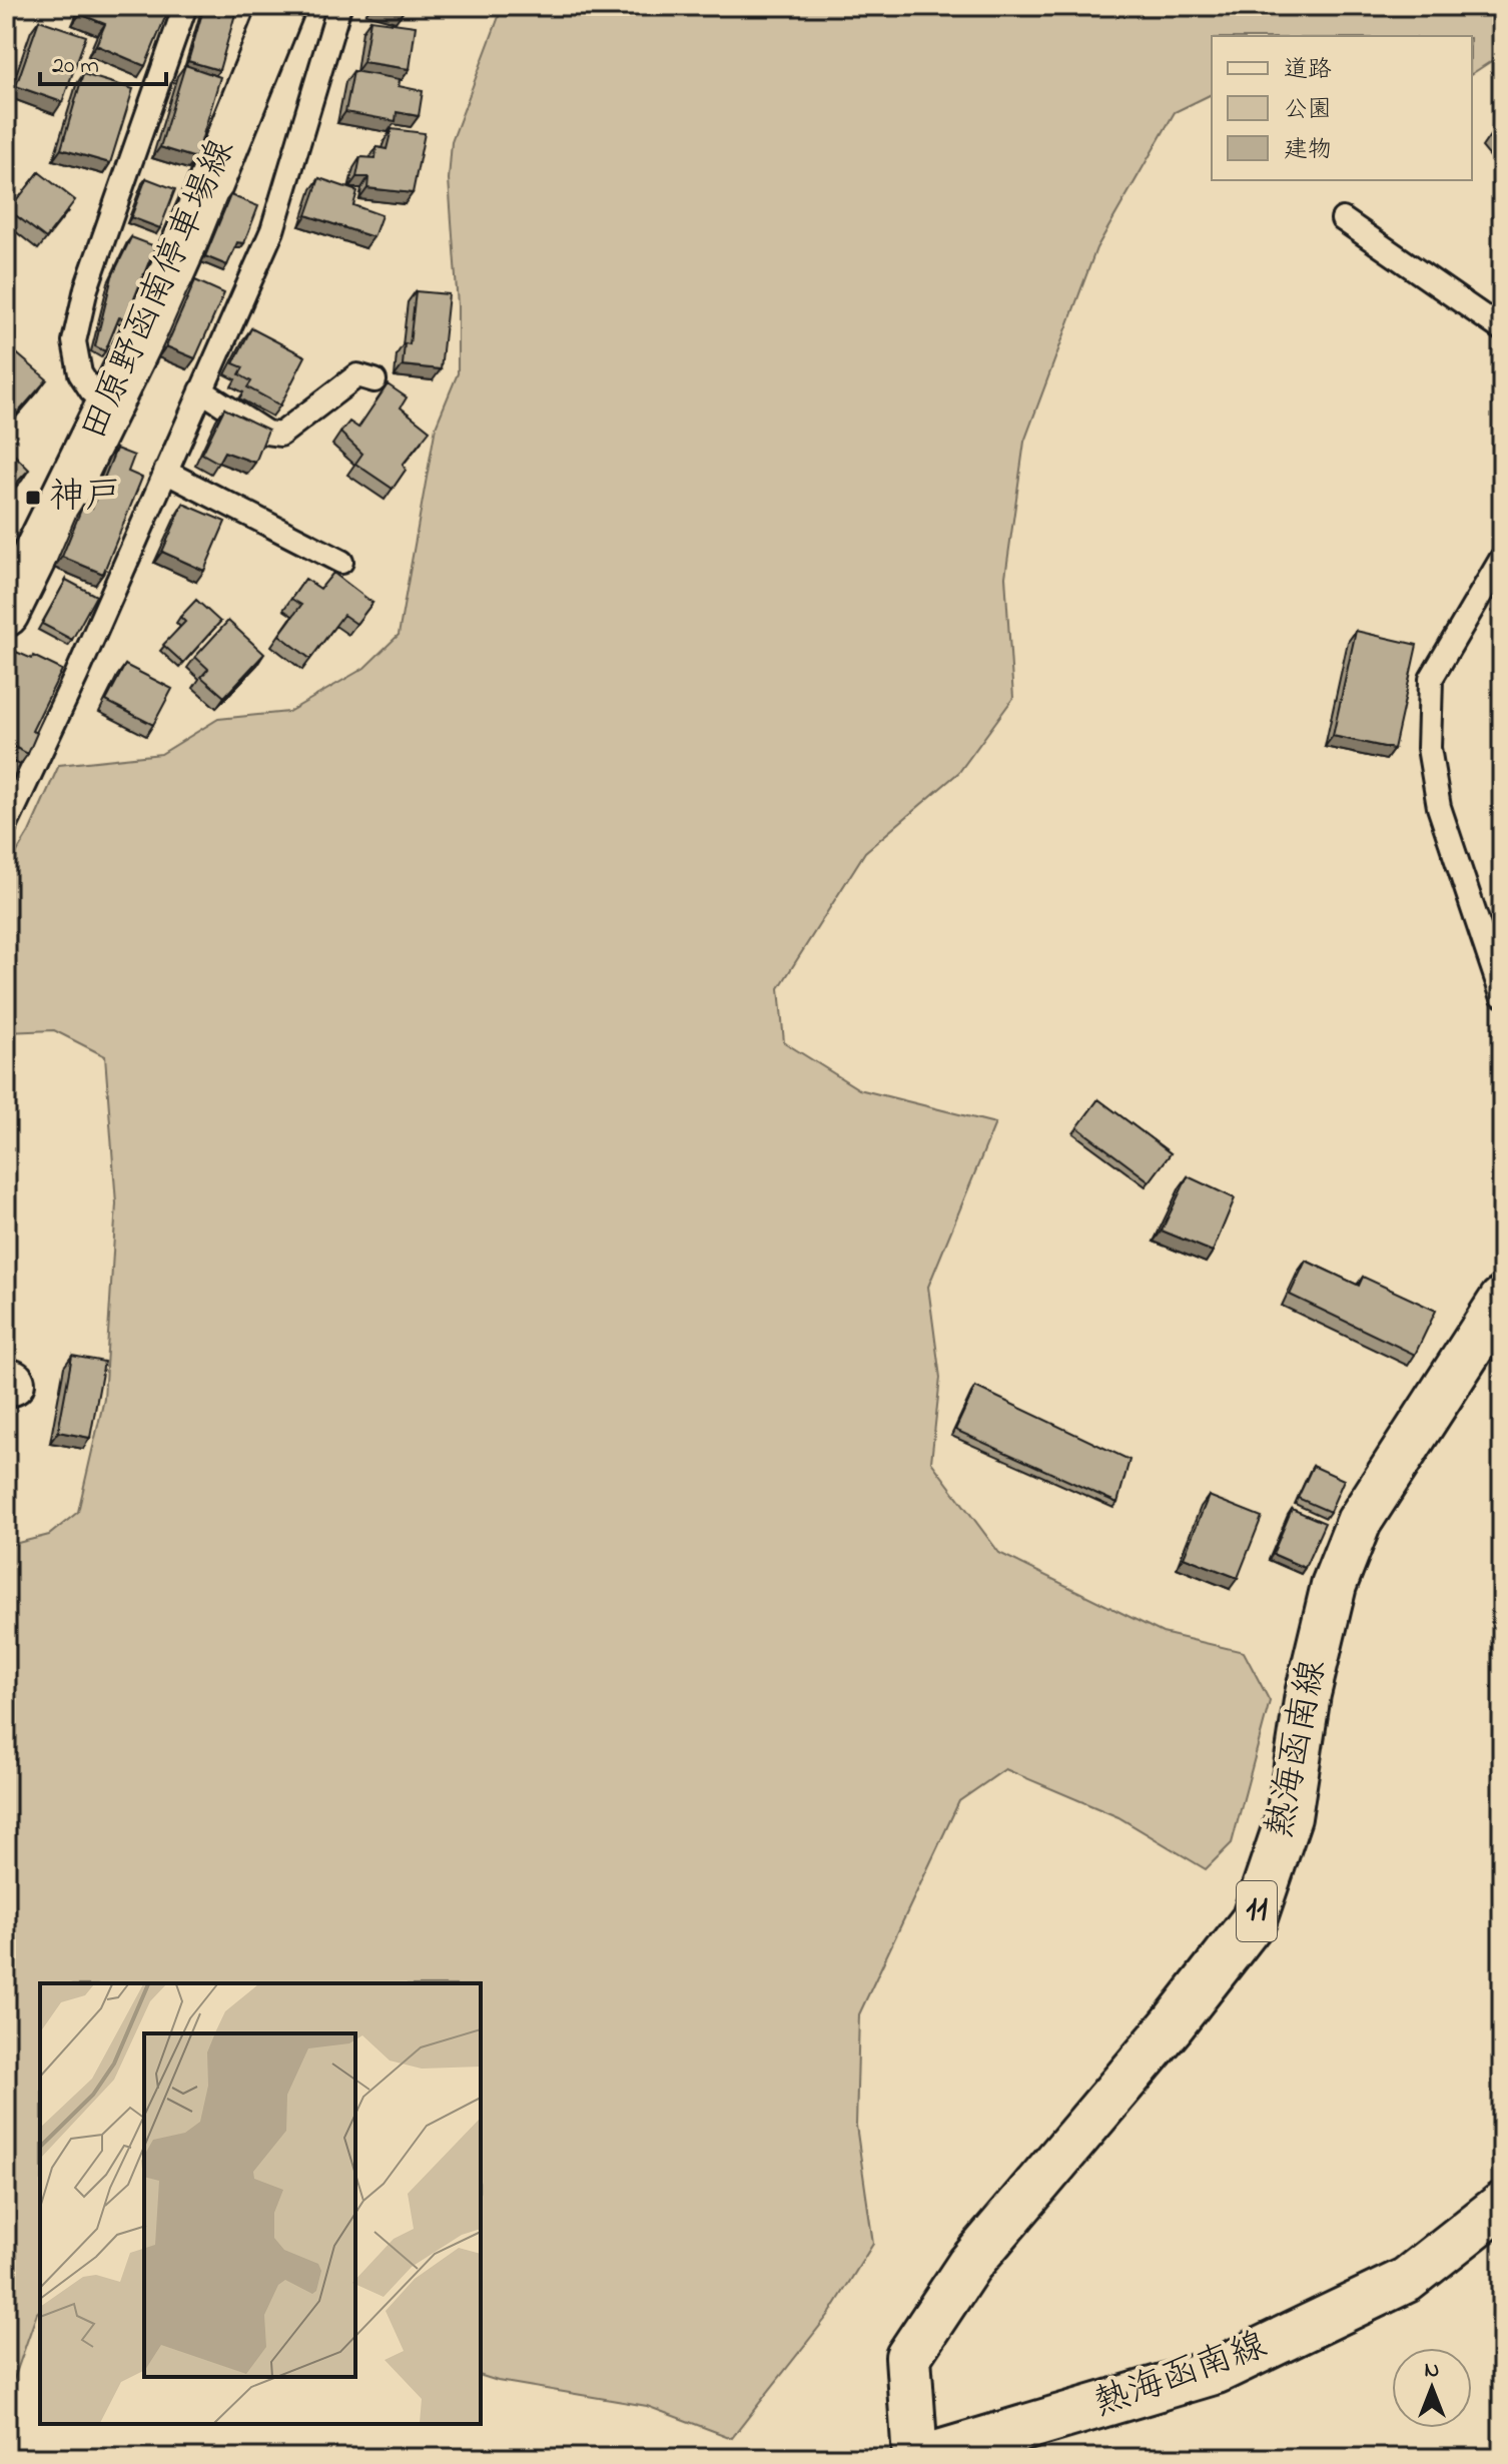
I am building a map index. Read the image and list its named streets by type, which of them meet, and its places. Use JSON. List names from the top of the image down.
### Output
{
  "streets": {
    "main road": ["田原野函南停車場線", "熱海函南線", "11"]
  },
  "places": {
    "transit": ["神戸"]
  },
  "legend": ["道路", "公園", "建物"],
  "scale_bar": "20 m",
  "north": "top"
}
